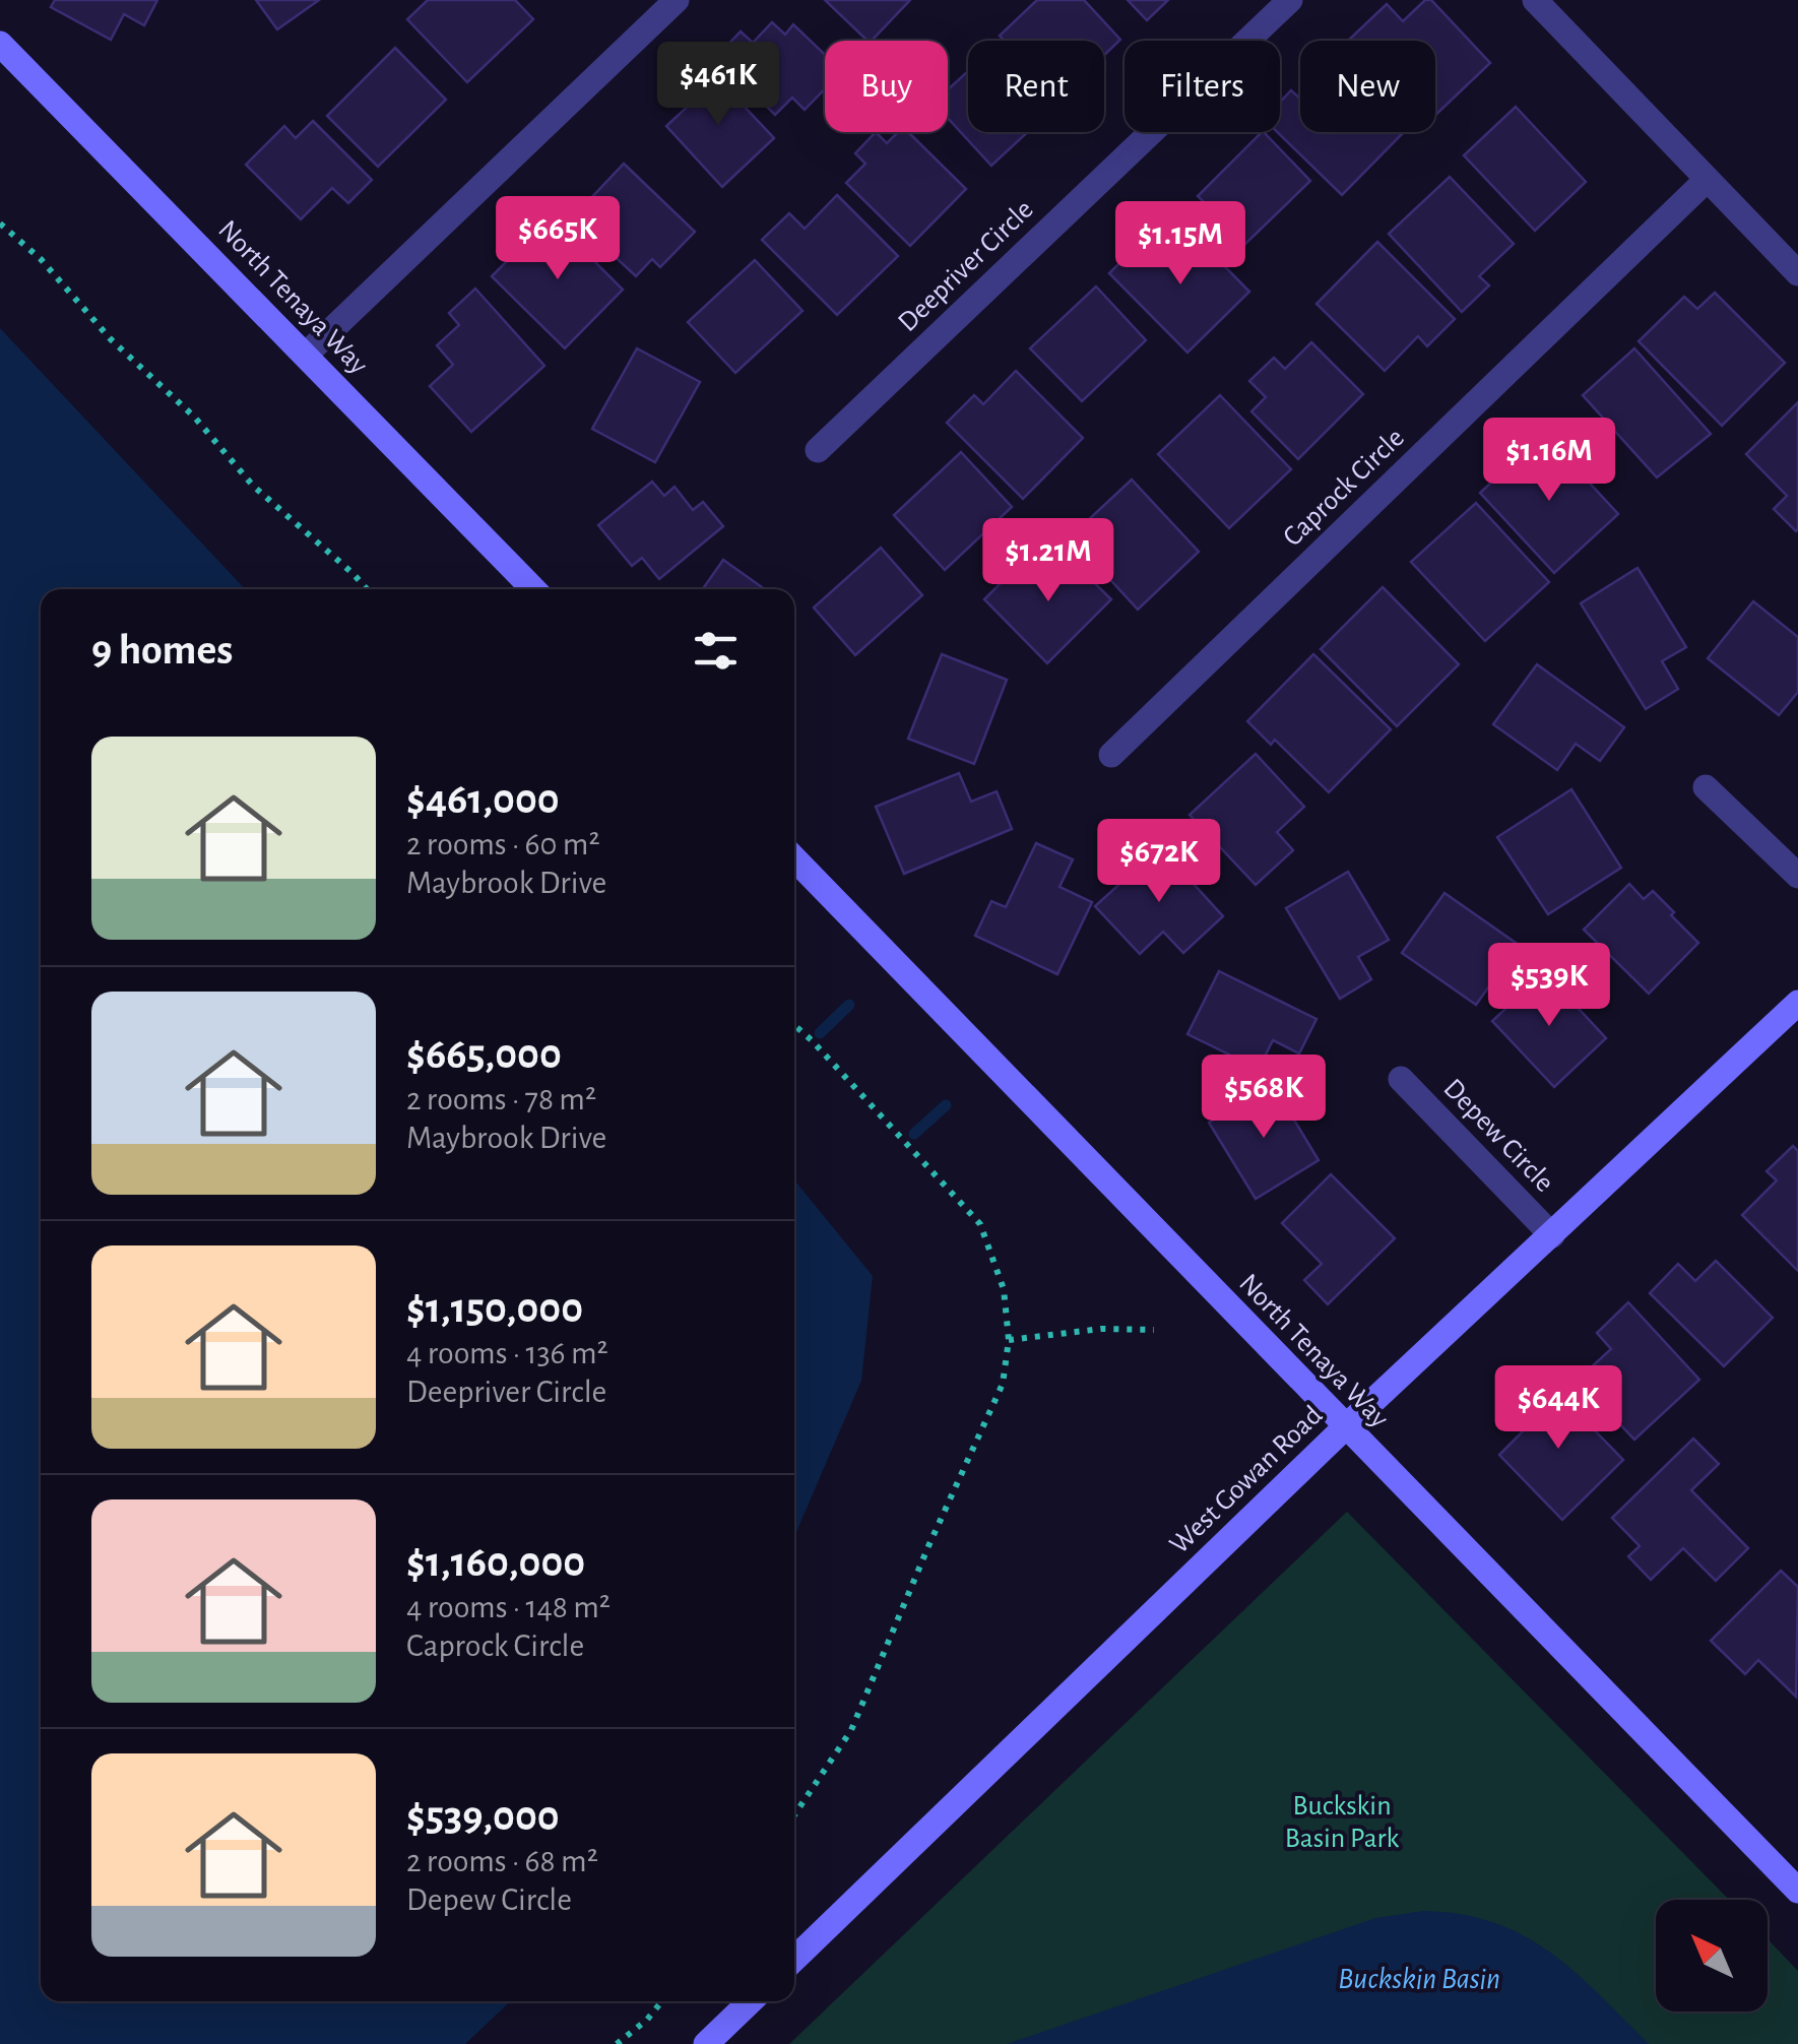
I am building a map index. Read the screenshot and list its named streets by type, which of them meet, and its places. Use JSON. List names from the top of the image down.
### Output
{
  "streets": {
    "main road": ["North Tenaya Way", "West Gowan Road"],
    "street": ["Deepriver Circle", "Caprock Circle", "Depew Circle"]
  },
  "crossings": [
    ["North Tenaya Way", "West Gowan Road"],
    ["Depew Circle", "West Gowan Road"]
  ],
  "water": ["Buckskin Basin"],
  "parks": ["Buckskin Basin Park"],
  "north": "top left",
  "page": {
    "chip": [
      "Buy",
      "Rent",
      "Filters",
      "New"
    ],
    "price": [
      "$461K",
      "$665K",
      "$1.15M",
      "$1.16M",
      "$1.21M",
      "$672K",
      "$539K",
      "$568K",
      "$644K"
    ],
    "heading": "9 homes",
    "list": [
      {
        "name": "$461,000",
        "note": "2 rooms · 60 m² · Maybrook Drive"
      },
      {
        "name": "$665,000",
        "note": "2 rooms · 78 m² · Maybrook Drive"
      },
      {
        "name": "$1,150,000",
        "note": "4 rooms · 136 m² · Deepriver Circle"
      },
      {
        "name": "$1,160,000",
        "note": "4 rooms · 148 m² · Caprock Circle"
      },
      {
        "name": "$539,000",
        "note": "2 rooms · 68 m² · Depew Circle"
      }
    ]
  }
}
